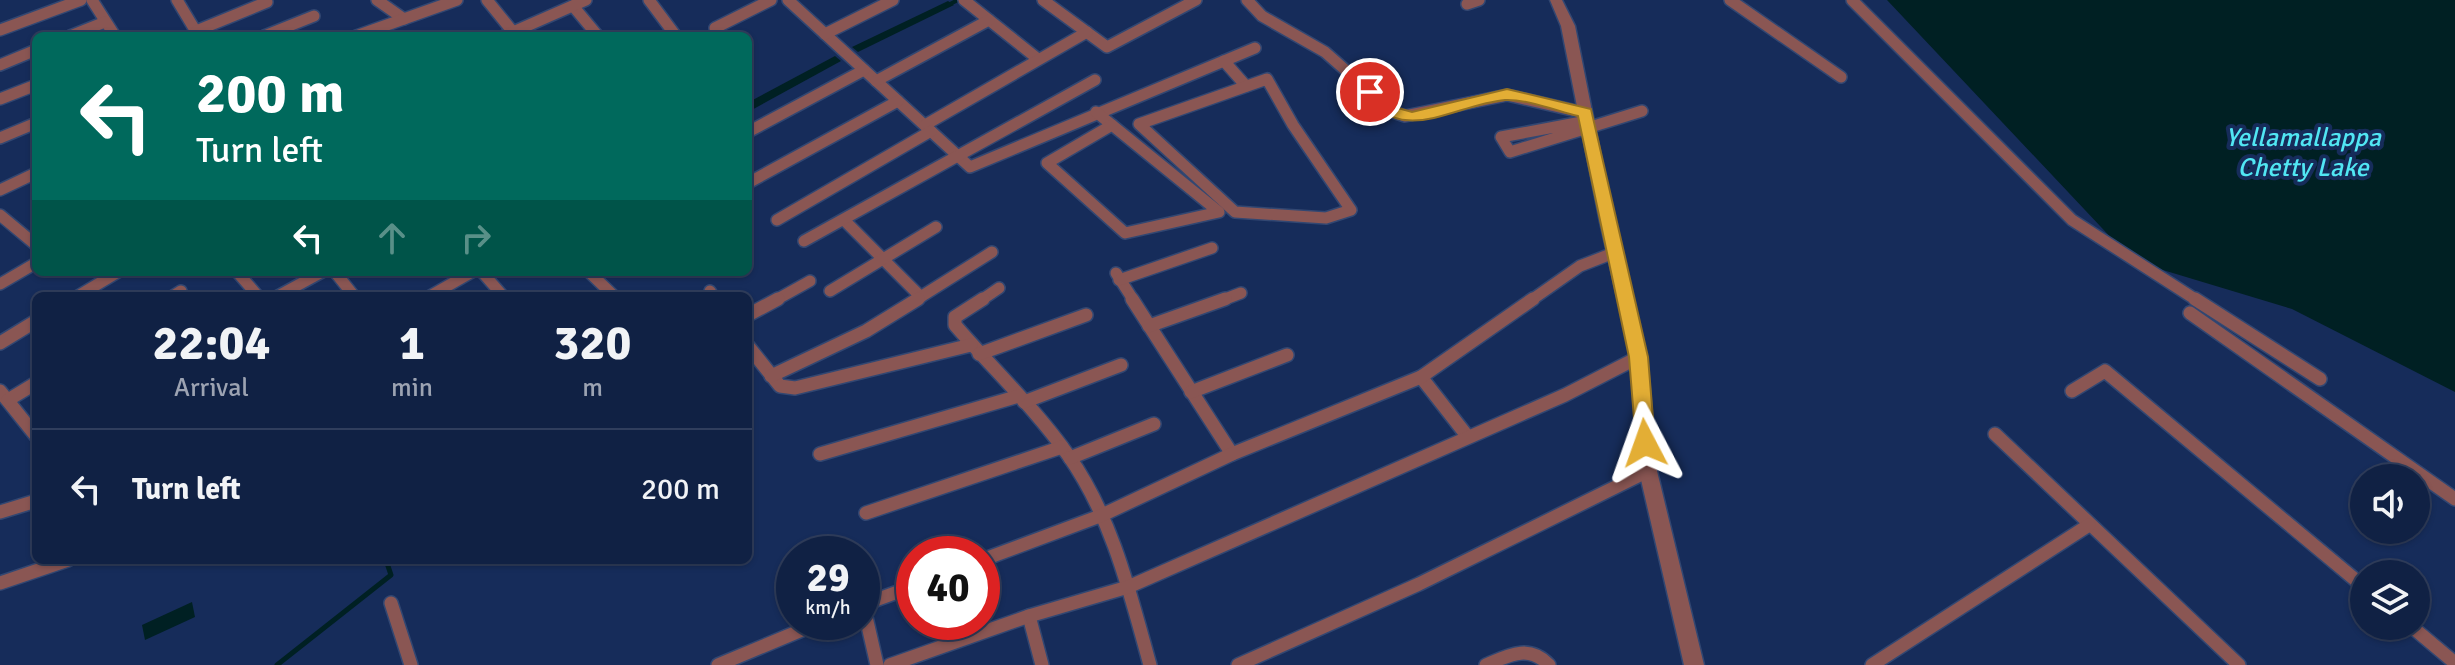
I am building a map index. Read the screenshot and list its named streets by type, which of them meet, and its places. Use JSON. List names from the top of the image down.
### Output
{
  "water": ["Yellamallappa Chetty Lake"],
  "page": {
    "turn": ["200 m", "Turn left"],
    "eta": [
      "22:04",
      "Arrival",
      "1",
      "min",
      "320",
      "m"
    ],
    "list": [
      {
        "name": "Turn left",
        "value": "200 m"
      }
    ],
    "speed": "29 km/h",
    "limit": "40"
  }
}
